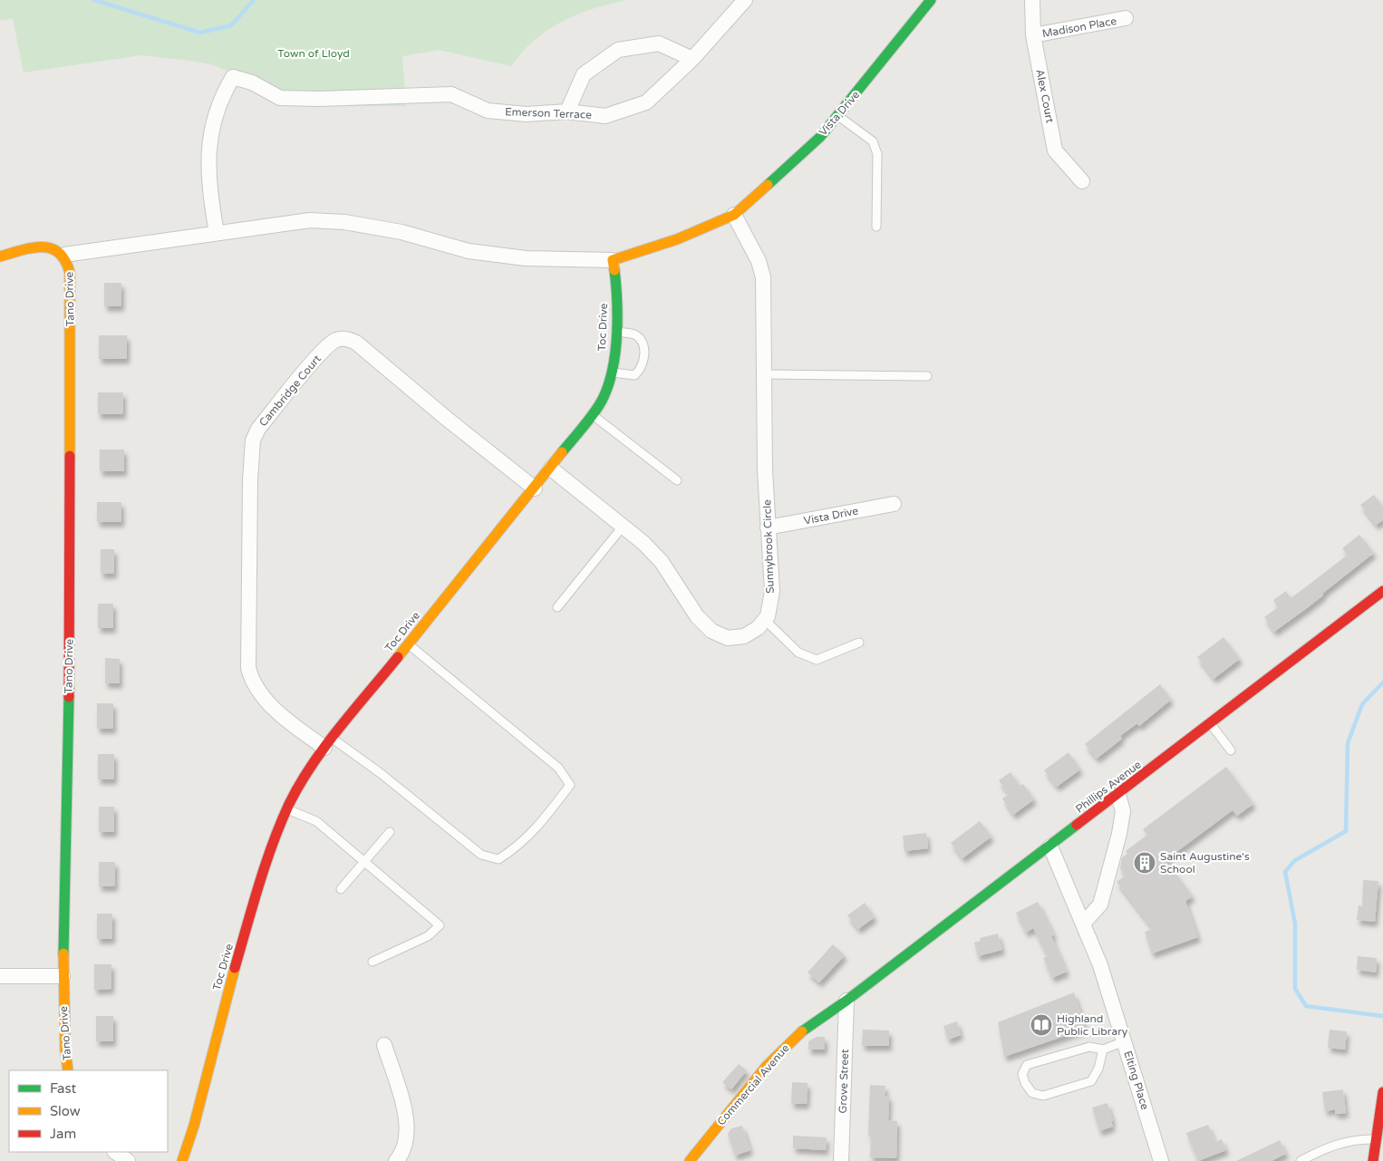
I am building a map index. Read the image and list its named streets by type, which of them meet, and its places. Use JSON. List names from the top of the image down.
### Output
{
  "streets": {
    "street": [
      "Madison Place",
      "Alex Court",
      "Emerson Terrace",
      "Vista Drive",
      "Tano Drive",
      "Toc Drive",
      "Cambridge Court",
      "Sunnybrook Circle",
      "Phillips Avenue",
      "Elting Place",
      "Grove Street",
      "Commercial Avenue"
    ]
  },
  "crossings": [
    ["Madison Place", "Alex Court"],
    ["Vista Drive", "Sunnybrook Circle"],
    ["Toc Drive", "Cambridge Court"],
    ["Phillips Avenue", "Elting Place"],
    ["Phillips Avenue", "Grove Street"],
    ["Phillips Avenue", "Commercial Avenue"],
    ["Grove Street", "Commercial Avenue"]
  ],
  "parks": ["Town of Lloyd"],
  "places": {
    "building": ["Saint Augustine's School"],
    "library": ["Highland Public Library"]
  },
  "legend": ["Fast", "Slow", "Jam"]
}
